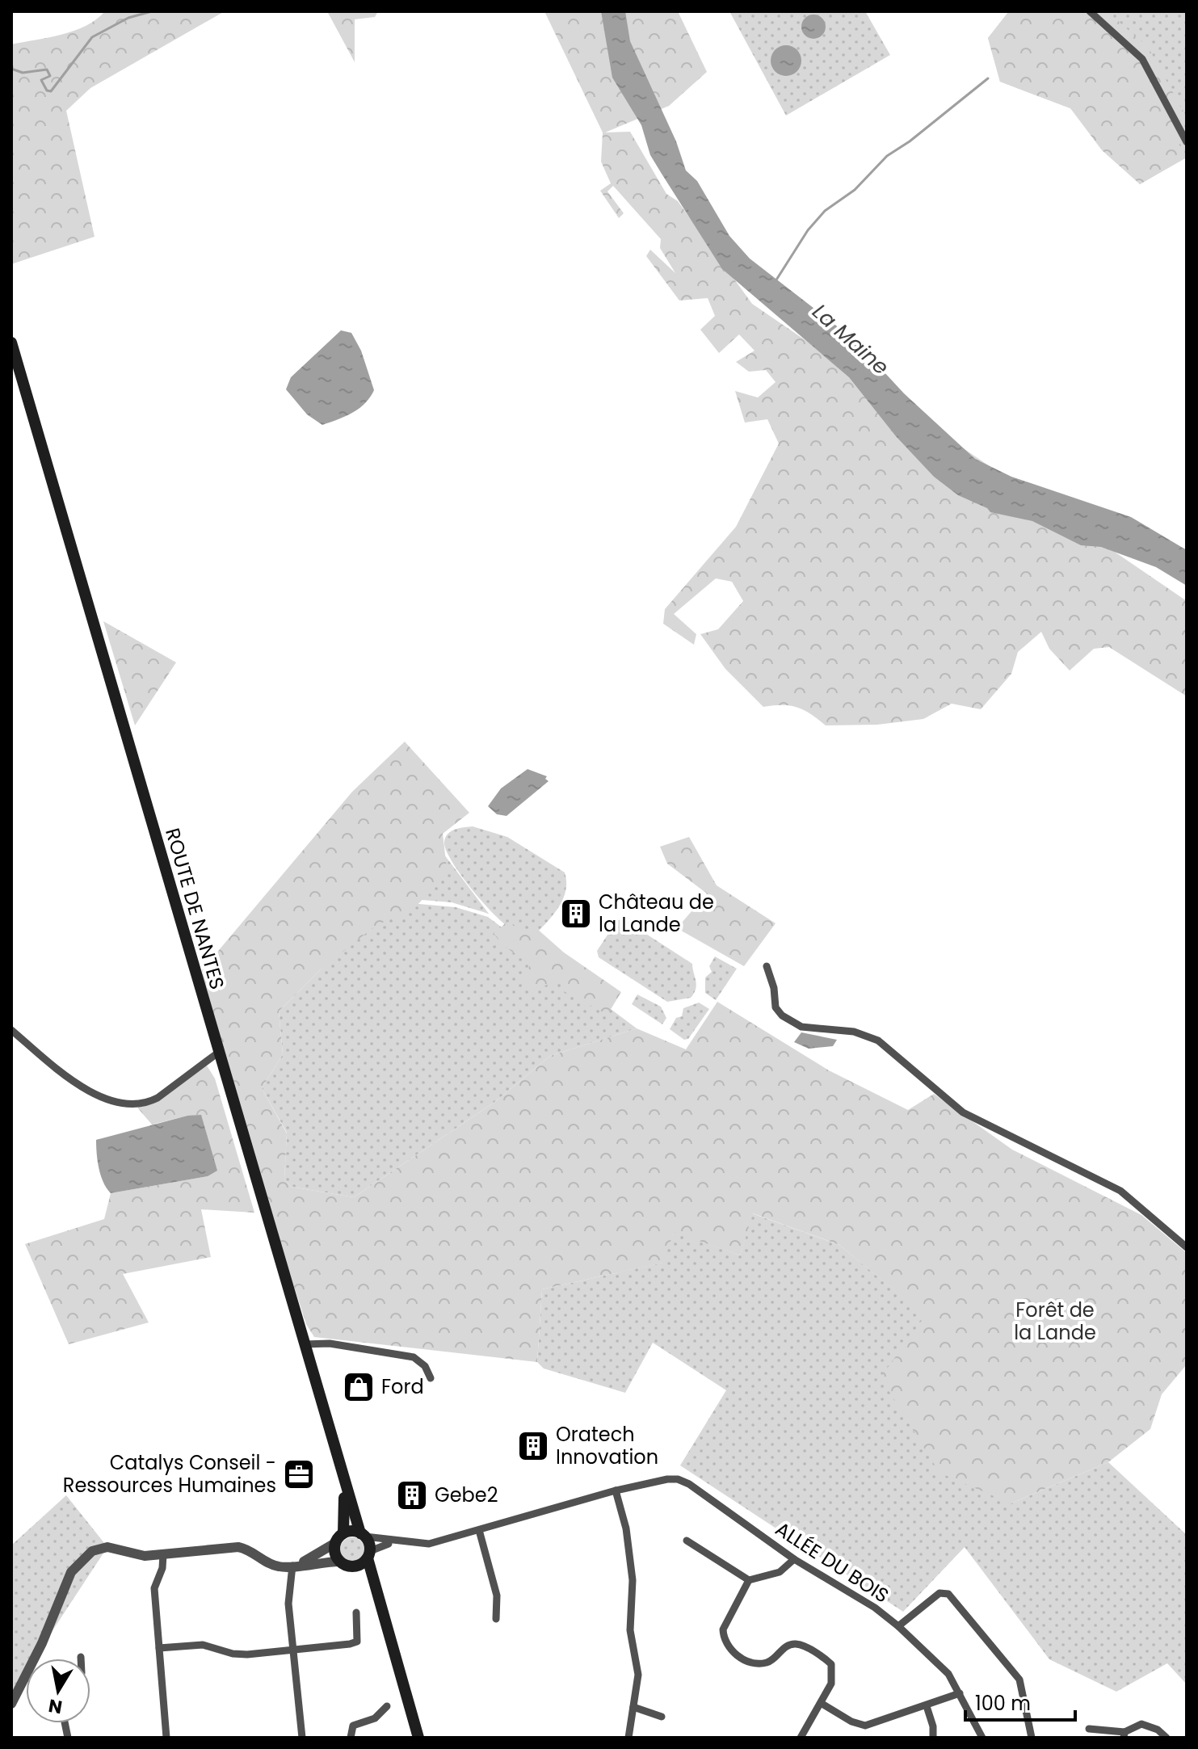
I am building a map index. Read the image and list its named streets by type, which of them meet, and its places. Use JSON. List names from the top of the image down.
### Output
{
  "streets": {
    "main road": ["ROUTE DE NANTES"],
    "street": ["ALLÉE DU BOIS"]
  },
  "water": ["La Maine"],
  "parks": ["Forêt de la Lande"],
  "places": {
    "building": ["Château de la Lande", "Oratech Innovation", "Gebe2"],
    "shop": ["Ford"],
    "office": ["Catalys Conseil - Ressources Humaines"]
  },
  "scale_bar": "100 m",
  "north": "bottom"
}
